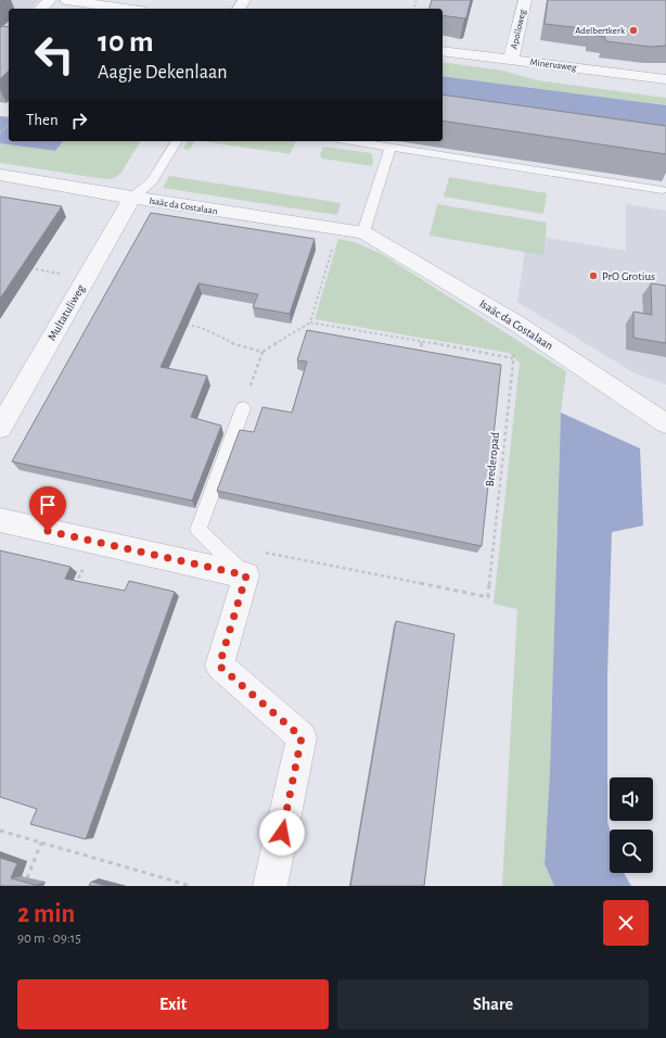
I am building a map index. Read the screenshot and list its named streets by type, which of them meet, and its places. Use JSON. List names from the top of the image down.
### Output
{
  "streets": {
    "street": [
      "Apolloweg",
      "Minervaweg",
      "Isaäc da Costalaan",
      "Multatuliweg"
    ],
    "path": ["Brederopad"]
  },
  "crossings": [
    ["Apolloweg", "Minervaweg"],
    ["Isaäc da Costalaan", "Multatuliweg"],
    ["Isaäc da Costalaan", "Brederopad"]
  ],
  "places": ["Adelbertkerk", "PrO Grotius"],
  "page": {
    "turn": ["10 m", "Aagje Dekenlaan"],
    "then": "Then",
    "heading": ["2 min", "90 m · 09:15"],
    "buttons": ["Exit", "Share"]
  }
}
